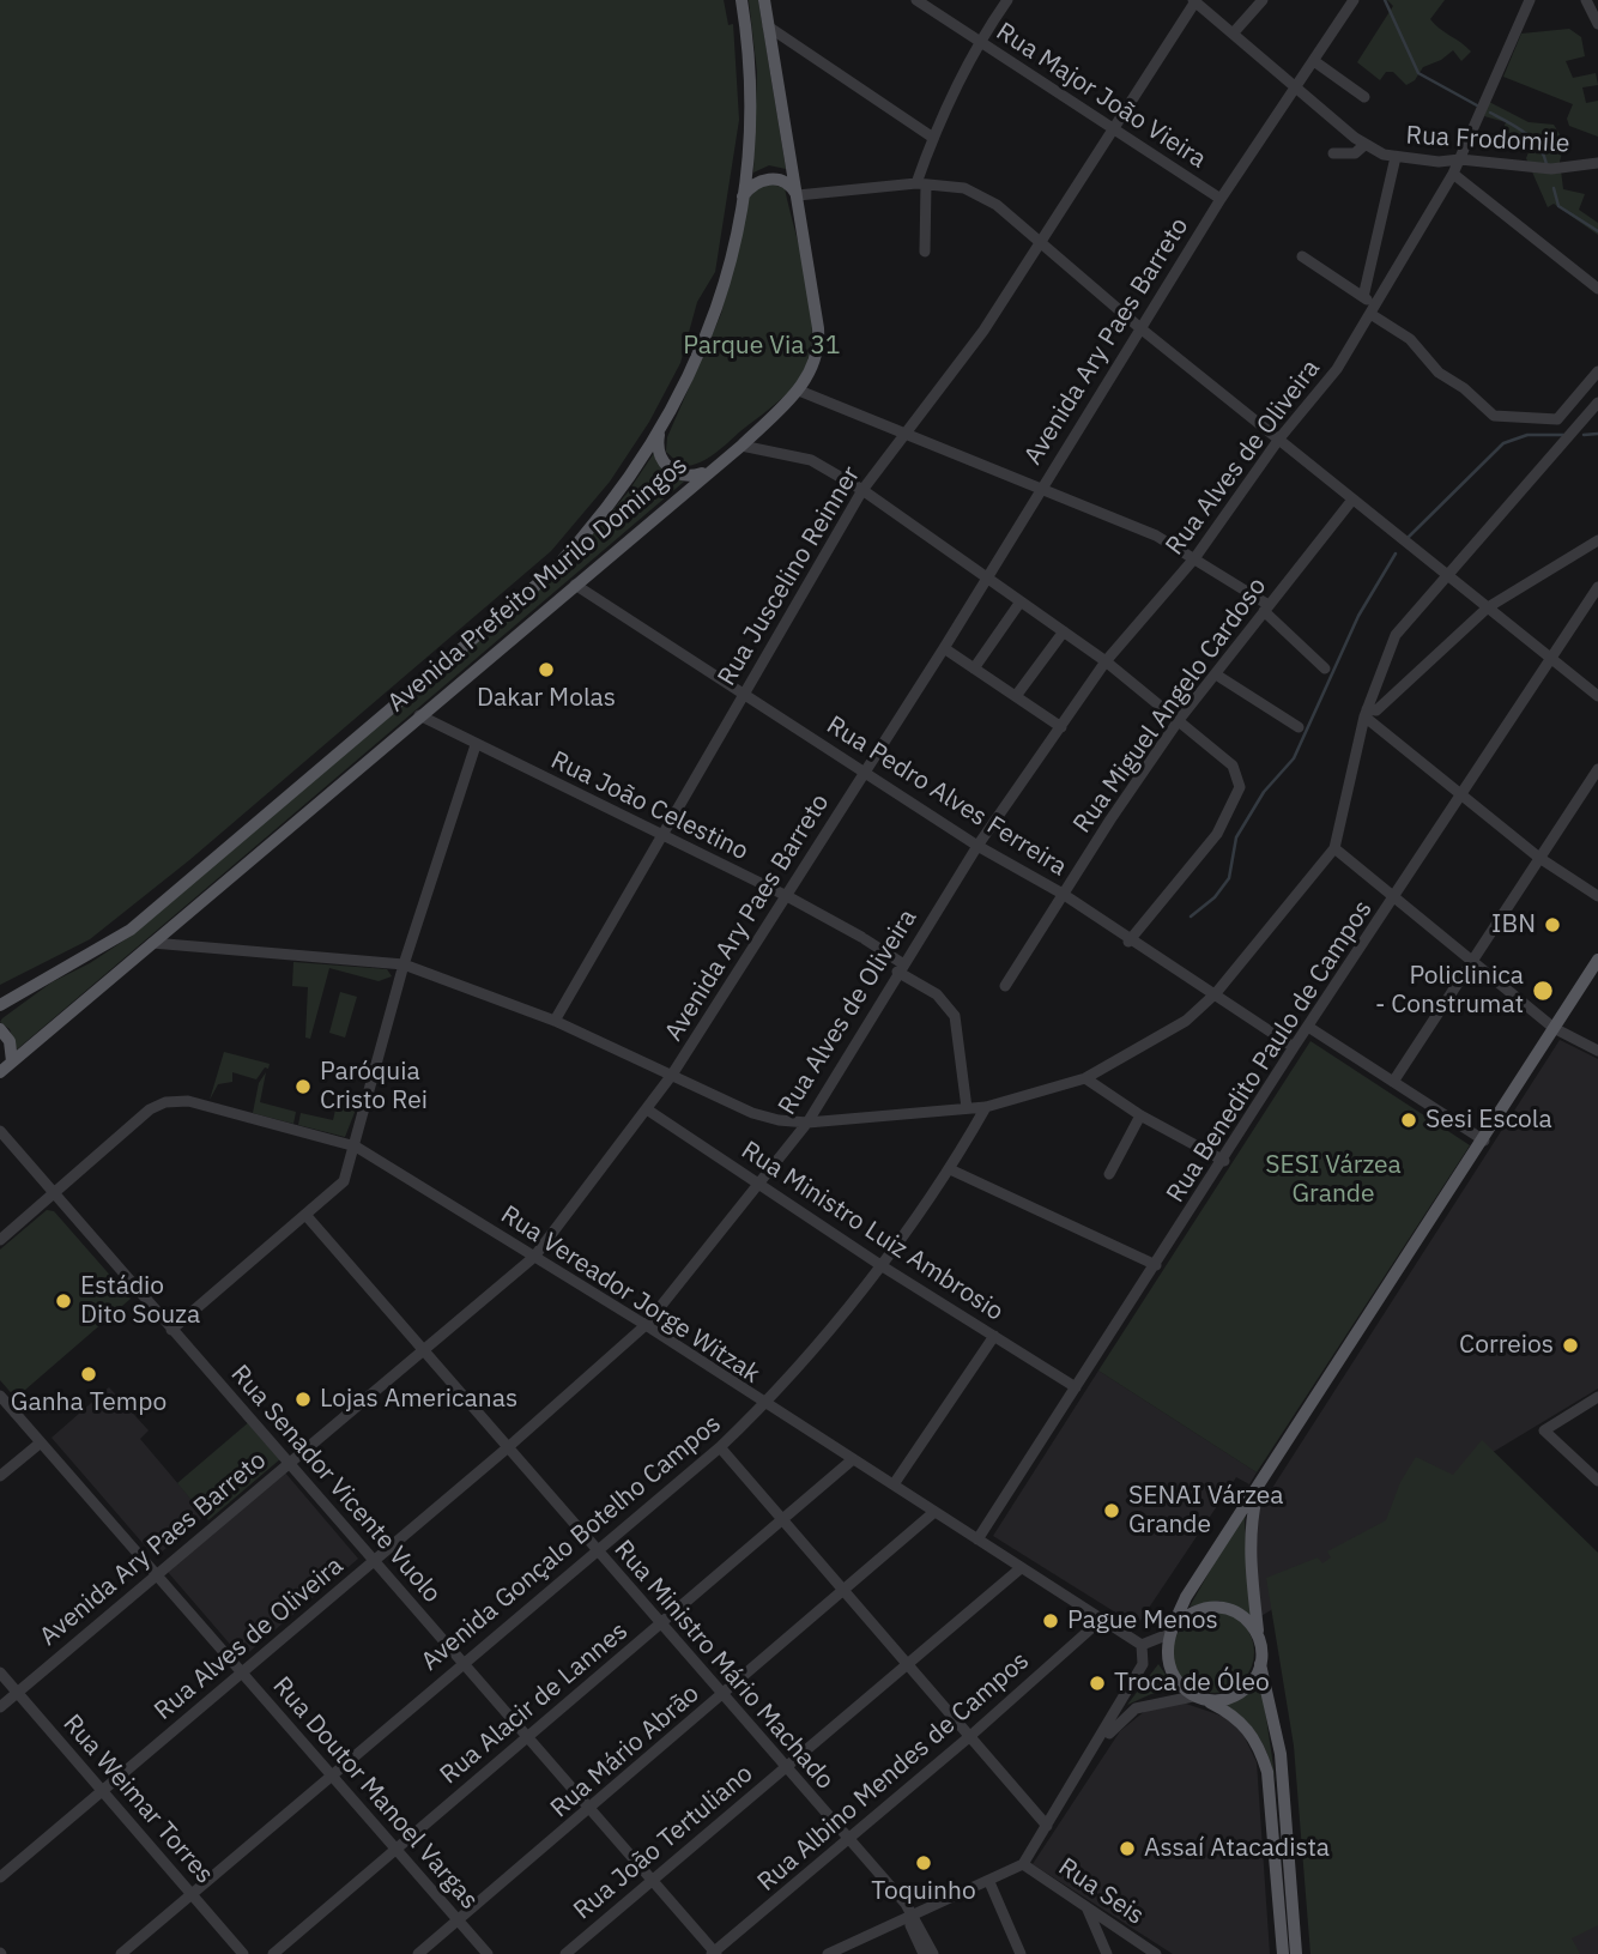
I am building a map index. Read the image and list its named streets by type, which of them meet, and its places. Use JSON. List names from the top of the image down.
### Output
{
  "streets": {
    "main road": ["Avenida Prefeito Murilo Domingos"],
    "street": [
      "Rua Major João Vieira",
      "Rua Frodomile",
      "Avenida Ary Paes Barreto",
      "Rua Alves de Oliveira",
      "Rua Juscelino Reinner",
      "Rua Miguel Angelo Cardoso",
      "Rua Pedro Alves Ferreira",
      "Rua João Celestino",
      "Rua Benedito Paulo de Campos",
      "Rua Ministro Luiz Ambrosio",
      "Rua Vereador Jorge Witzak",
      "Rua Senador Vicente Vuolo",
      "Avenida Gonçalo Botelho Campos",
      "Rua Ministro Mário Machado",
      "Rua Alacir de Lannes",
      "Rua Mário Abrão",
      "Rua Albino Mendes de Campos",
      "Rua Doutor Manoel Vargas",
      "Rua Weimar Torres",
      "Rua João Tertuliano",
      "Rua Seis"
    ]
  },
  "crossings": [
    ["Rua Major João Vieira", "Avenida Ary Paes Barreto"],
    ["Rua Major João Vieira", "Rua Juscelino Reinner"],
    ["Rua Frodomile", "Avenida Ary Paes Barreto"],
    ["Rua Frodomile", "Rua Alves de Oliveira"],
    ["Rua Frodomile", "Rua Juscelino Reinner"],
    ["Avenida Ary Paes Barreto", "Rua Pedro Alves Ferreira"],
    ["Avenida Ary Paes Barreto", "Rua João Celestino"],
    ["Avenida Ary Paes Barreto", "Rua Ministro Luiz Ambrosio"],
    ["Avenida Ary Paes Barreto", "Rua Vereador Jorge Witzak"],
    ["Avenida Ary Paes Barreto", "Rua Senador Vicente Vuolo"],
    ["Avenida Ary Paes Barreto", "Rua Ministro Mário Machado"],
    ["Avenida Ary Paes Barreto", "Rua Doutor Manoel Vargas"],
    ["Avenida Ary Paes Barreto", "Rua Weimar Torres"],
    ["Rua Alves de Oliveira", "Rua Pedro Alves Ferreira"],
    ["Rua Alves de Oliveira", "Rua João Celestino"],
    ["Rua Alves de Oliveira", "Rua Ministro Luiz Ambrosio"],
    ["Rua Alves de Oliveira", "Rua Vereador Jorge Witzak"],
    ["Rua Alves de Oliveira", "Rua Senador Vicente Vuolo"],
    ["Rua Alves de Oliveira", "Rua Ministro Mário Machado"],
    ["Rua Alves de Oliveira", "Rua Doutor Manoel Vargas"],
    ["Rua Alves de Oliveira", "Rua Weimar Torres"],
    ["Rua Juscelino Reinner", "Rua Pedro Alves Ferreira"],
    ["Rua Juscelino Reinner", "Rua João Celestino"],
    ["Avenida Prefeito Murilo Domingos", "Rua Pedro Alves Ferreira"],
    ["Avenida Prefeito Murilo Domingos", "Rua João Celestino"],
    ["Rua Miguel Angelo Cardoso", "Rua Pedro Alves Ferreira"],
    ["Rua Pedro Alves Ferreira", "Rua Benedito Paulo de Campos"],
    ["Rua Benedito Paulo de Campos", "Rua Ministro Luiz Ambrosio"],
    ["Rua Benedito Paulo de Campos", "Rua Vereador Jorge Witzak"],
    ["Rua Ministro Luiz Ambrosio", "Avenida Gonçalo Botelho Campos"],
    ["Rua Vereador Jorge Witzak", "Rua Senador Vicente Vuolo"],
    ["Rua Vereador Jorge Witzak", "Avenida Gonçalo Botelho Campos"],
    ["Rua Vereador Jorge Witzak", "Rua Alacir de Lannes"],
    ["Rua Vereador Jorge Witzak", "Rua Mário Abrão"],
    ["Rua Vereador Jorge Witzak", "Rua Albino Mendes de Campos"],
    ["Rua Vereador Jorge Witzak", "Rua João Tertuliano"],
    ["Rua Senador Vicente Vuolo", "Avenida Gonçalo Botelho Campos"],
    ["Rua Senador Vicente Vuolo", "Rua Alacir de Lannes"],
    ["Rua Senador Vicente Vuolo", "Rua Mário Abrão"],
    ["Rua Senador Vicente Vuolo", "Rua Albino Mendes de Campos"],
    ["Rua Senador Vicente Vuolo", "Rua João Tertuliano"],
    ["Avenida Gonçalo Botelho Campos", "Rua Ministro Mário Machado"],
    ["Avenida Gonçalo Botelho Campos", "Rua Doutor Manoel Vargas"],
    ["Avenida Gonçalo Botelho Campos", "Rua Weimar Torres"],
    ["Rua Ministro Mário Machado", "Rua Alacir de Lannes"],
    ["Rua Ministro Mário Machado", "Rua Mário Abrão"],
    ["Rua Ministro Mário Machado", "Rua Albino Mendes de Campos"],
    ["Rua Ministro Mário Machado", "Rua João Tertuliano"],
    ["Rua Alacir de Lannes", "Rua Doutor Manoel Vargas"],
    ["Rua Mário Abrão", "Rua Doutor Manoel Vargas"]
  ],
  "parks": ["Parque Via 31", "SESI Várzea Grande"],
  "places": [
    "Dakar Molas",
    "IBN",
    "Policlinica - Construmat",
    "Paróquia Cristo Rei",
    "Sesi Escola",
    "Estádio Dito Souza",
    "Correios",
    "Ganha Tempo",
    "Lojas Americanas",
    "SENAI Várzea Grande",
    "Pague Menos",
    "Troca de Óleo",
    "Assaí Atacadista",
    "Toquinho"
  ]
}
